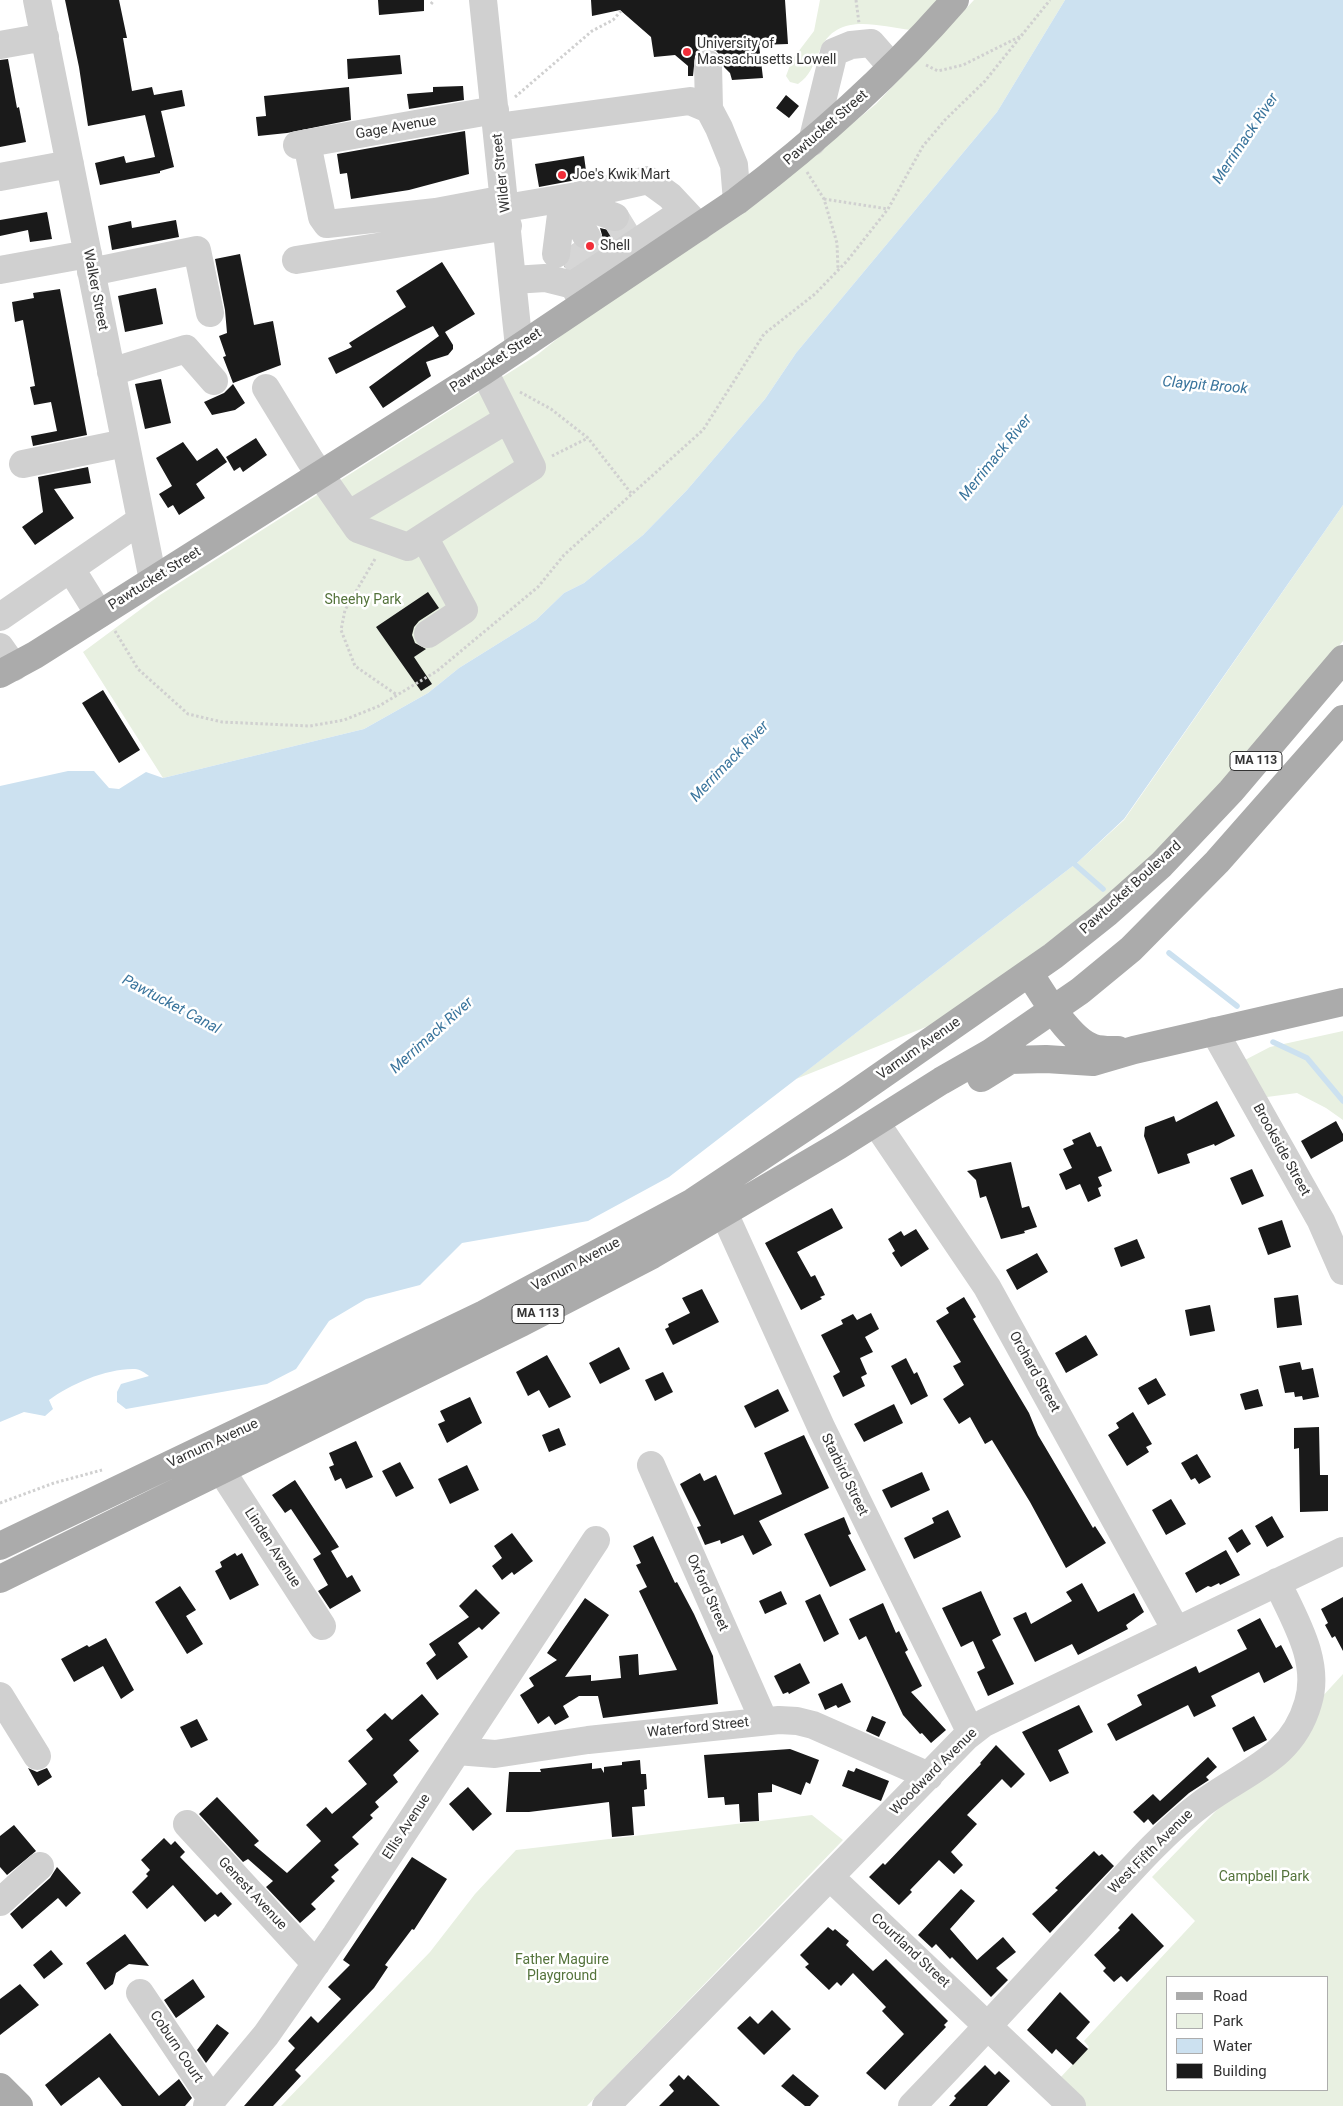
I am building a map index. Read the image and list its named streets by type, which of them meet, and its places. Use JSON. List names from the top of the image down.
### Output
{
  "streets": {
    "main road": [
      "Pawtucket Street",
      "MA 113",
      "Pawtucket Boulevard",
      "Varnum Avenue"
    ],
    "street": [
      "Gage Avenue",
      "Wilder Street",
      "Walker Street",
      "Brookside Street",
      "Orchard Street",
      "Starbird Street",
      "Linden Avenue",
      "Oxford Street",
      "Waterford Street",
      "Woodward Avenue",
      "Ellis Avenue",
      "West Fifth Avenue",
      "Genest Avenue",
      "Courtland Street",
      "Coburn Court"
    ]
  },
  "crossings": [
    ["Gage Avenue", "Wilder Street"],
    ["Pawtucket Street", "Wilder Street"],
    ["Pawtucket Street", "Walker Street"],
    ["MA 113", "Varnum Avenue"],
    ["Pawtucket Boulevard", "Varnum Avenue"],
    ["Varnum Avenue", "Brookside Street"],
    ["Varnum Avenue", "Orchard Street"],
    ["Varnum Avenue", "Starbird Street"],
    ["Varnum Avenue", "Linden Avenue"],
    ["Orchard Street", "Woodward Avenue"],
    ["Starbird Street", "Woodward Avenue"],
    ["Oxford Street", "Waterford Street"],
    ["Waterford Street", "Woodward Avenue"],
    ["Waterford Street", "Ellis Avenue"],
    ["Woodward Avenue", "West Fifth Avenue"],
    ["Woodward Avenue", "Courtland Street"],
    ["Ellis Avenue", "Genest Avenue"],
    ["Ellis Avenue", "Coburn Court"],
    ["West Fifth Avenue", "Courtland Street"]
  ],
  "water": ["Merrimack River", "Claypit Brook", "Pawtucket Canal"],
  "parks": ["Sheehy Park", "Campbell Park", "Father Maguire Playground"],
  "places": ["University of Massachusetts Lowell", "Joe's Kwik Mart", "Shell"],
  "legend": [
    "Road",
    "Park",
    "Water",
    "Building"
  ]
}
